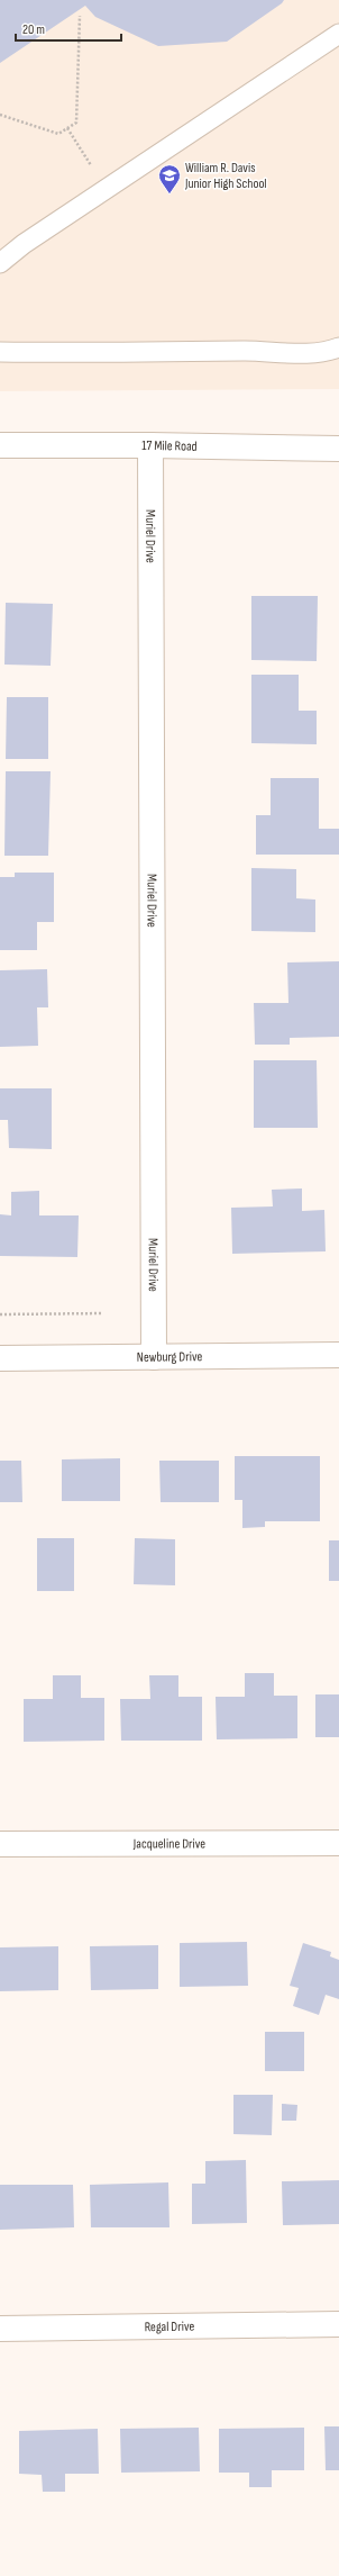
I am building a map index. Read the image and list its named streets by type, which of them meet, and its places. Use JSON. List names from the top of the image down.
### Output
{
  "streets": {
    "street": [
      "17 Mile Road",
      "Muriel Drive",
      "Newburg Drive",
      "Jacqueline Drive",
      "Regal Drive"
    ]
  },
  "crossings": [
    ["17 Mile Road", "Muriel Drive"],
    ["Muriel Drive", "Newburg Drive"]
  ],
  "places": {
    "school or university": ["William R. Davis Junior High School"]
  },
  "scale_bar": "20 m"
}
